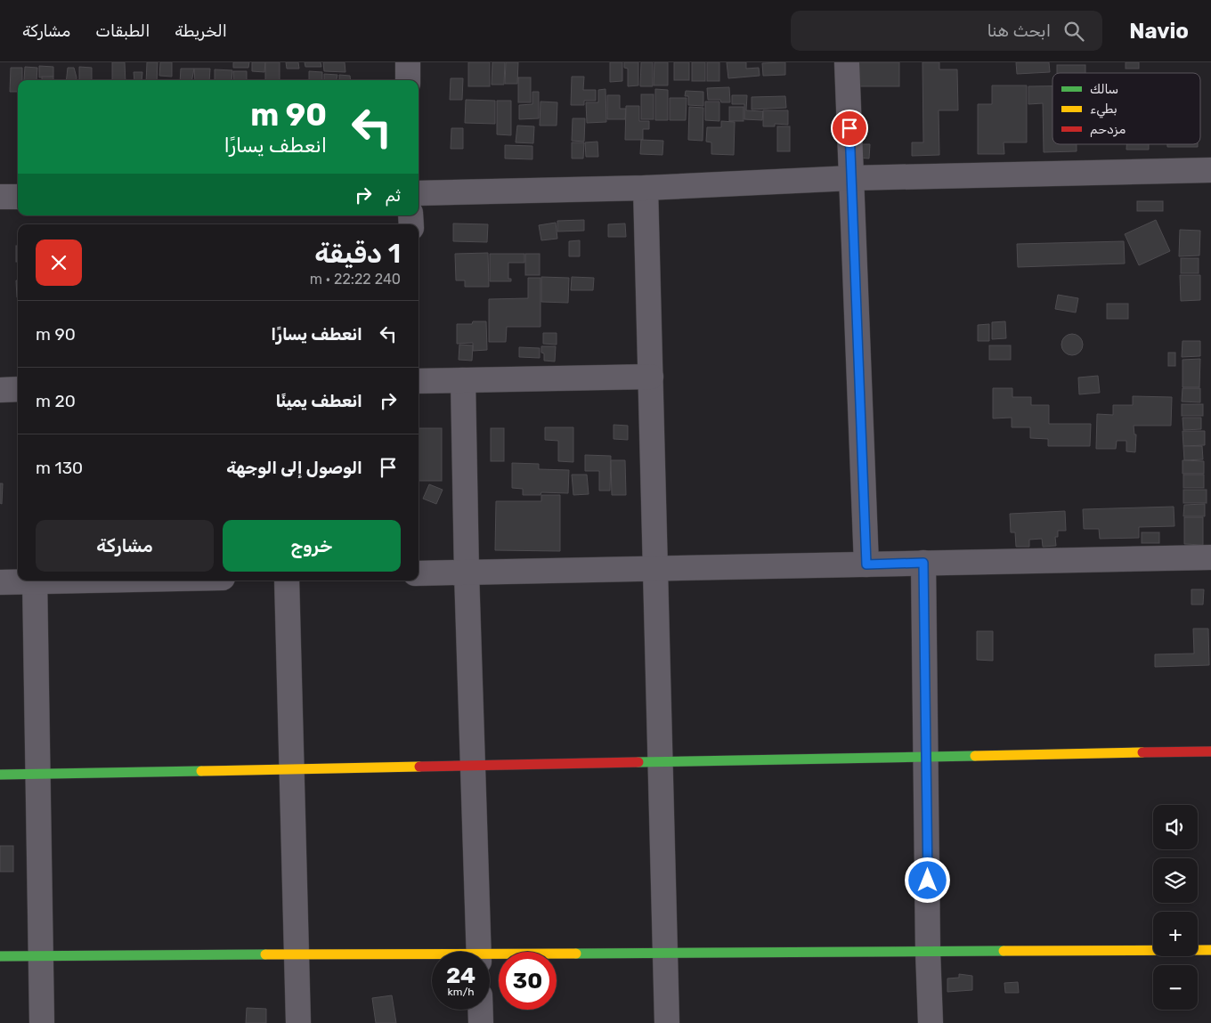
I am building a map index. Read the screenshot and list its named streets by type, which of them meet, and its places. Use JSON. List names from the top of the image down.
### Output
{
  "legend": ["سالك", "بطيء", "مزدحم"],
  "page": {
    "header": "Navio",
    "search": "ابحث هنا",
    "nav": ["الخريطة", "الطبقات", "مشاركة"],
    "turn": ["90 m", "انعطف يسارًا"],
    "then": "ثم",
    "heading": ["1 دقيقة", "240 m · 22:22"],
    "list": [
      {
        "name": "انعطف يسارًا",
        "value": "90 m"
      },
      {
        "name": "انعطف يمينًا",
        "value": "20 m"
      },
      {
        "name": "الوصول إلى الوجهة",
        "value": "130 m"
      }
    ],
    "buttons": ["خروج", "مشاركة"],
    "map_buttons": ["+", "−"],
    "speed": "24 km/h",
    "limit": "30"
  }
}
